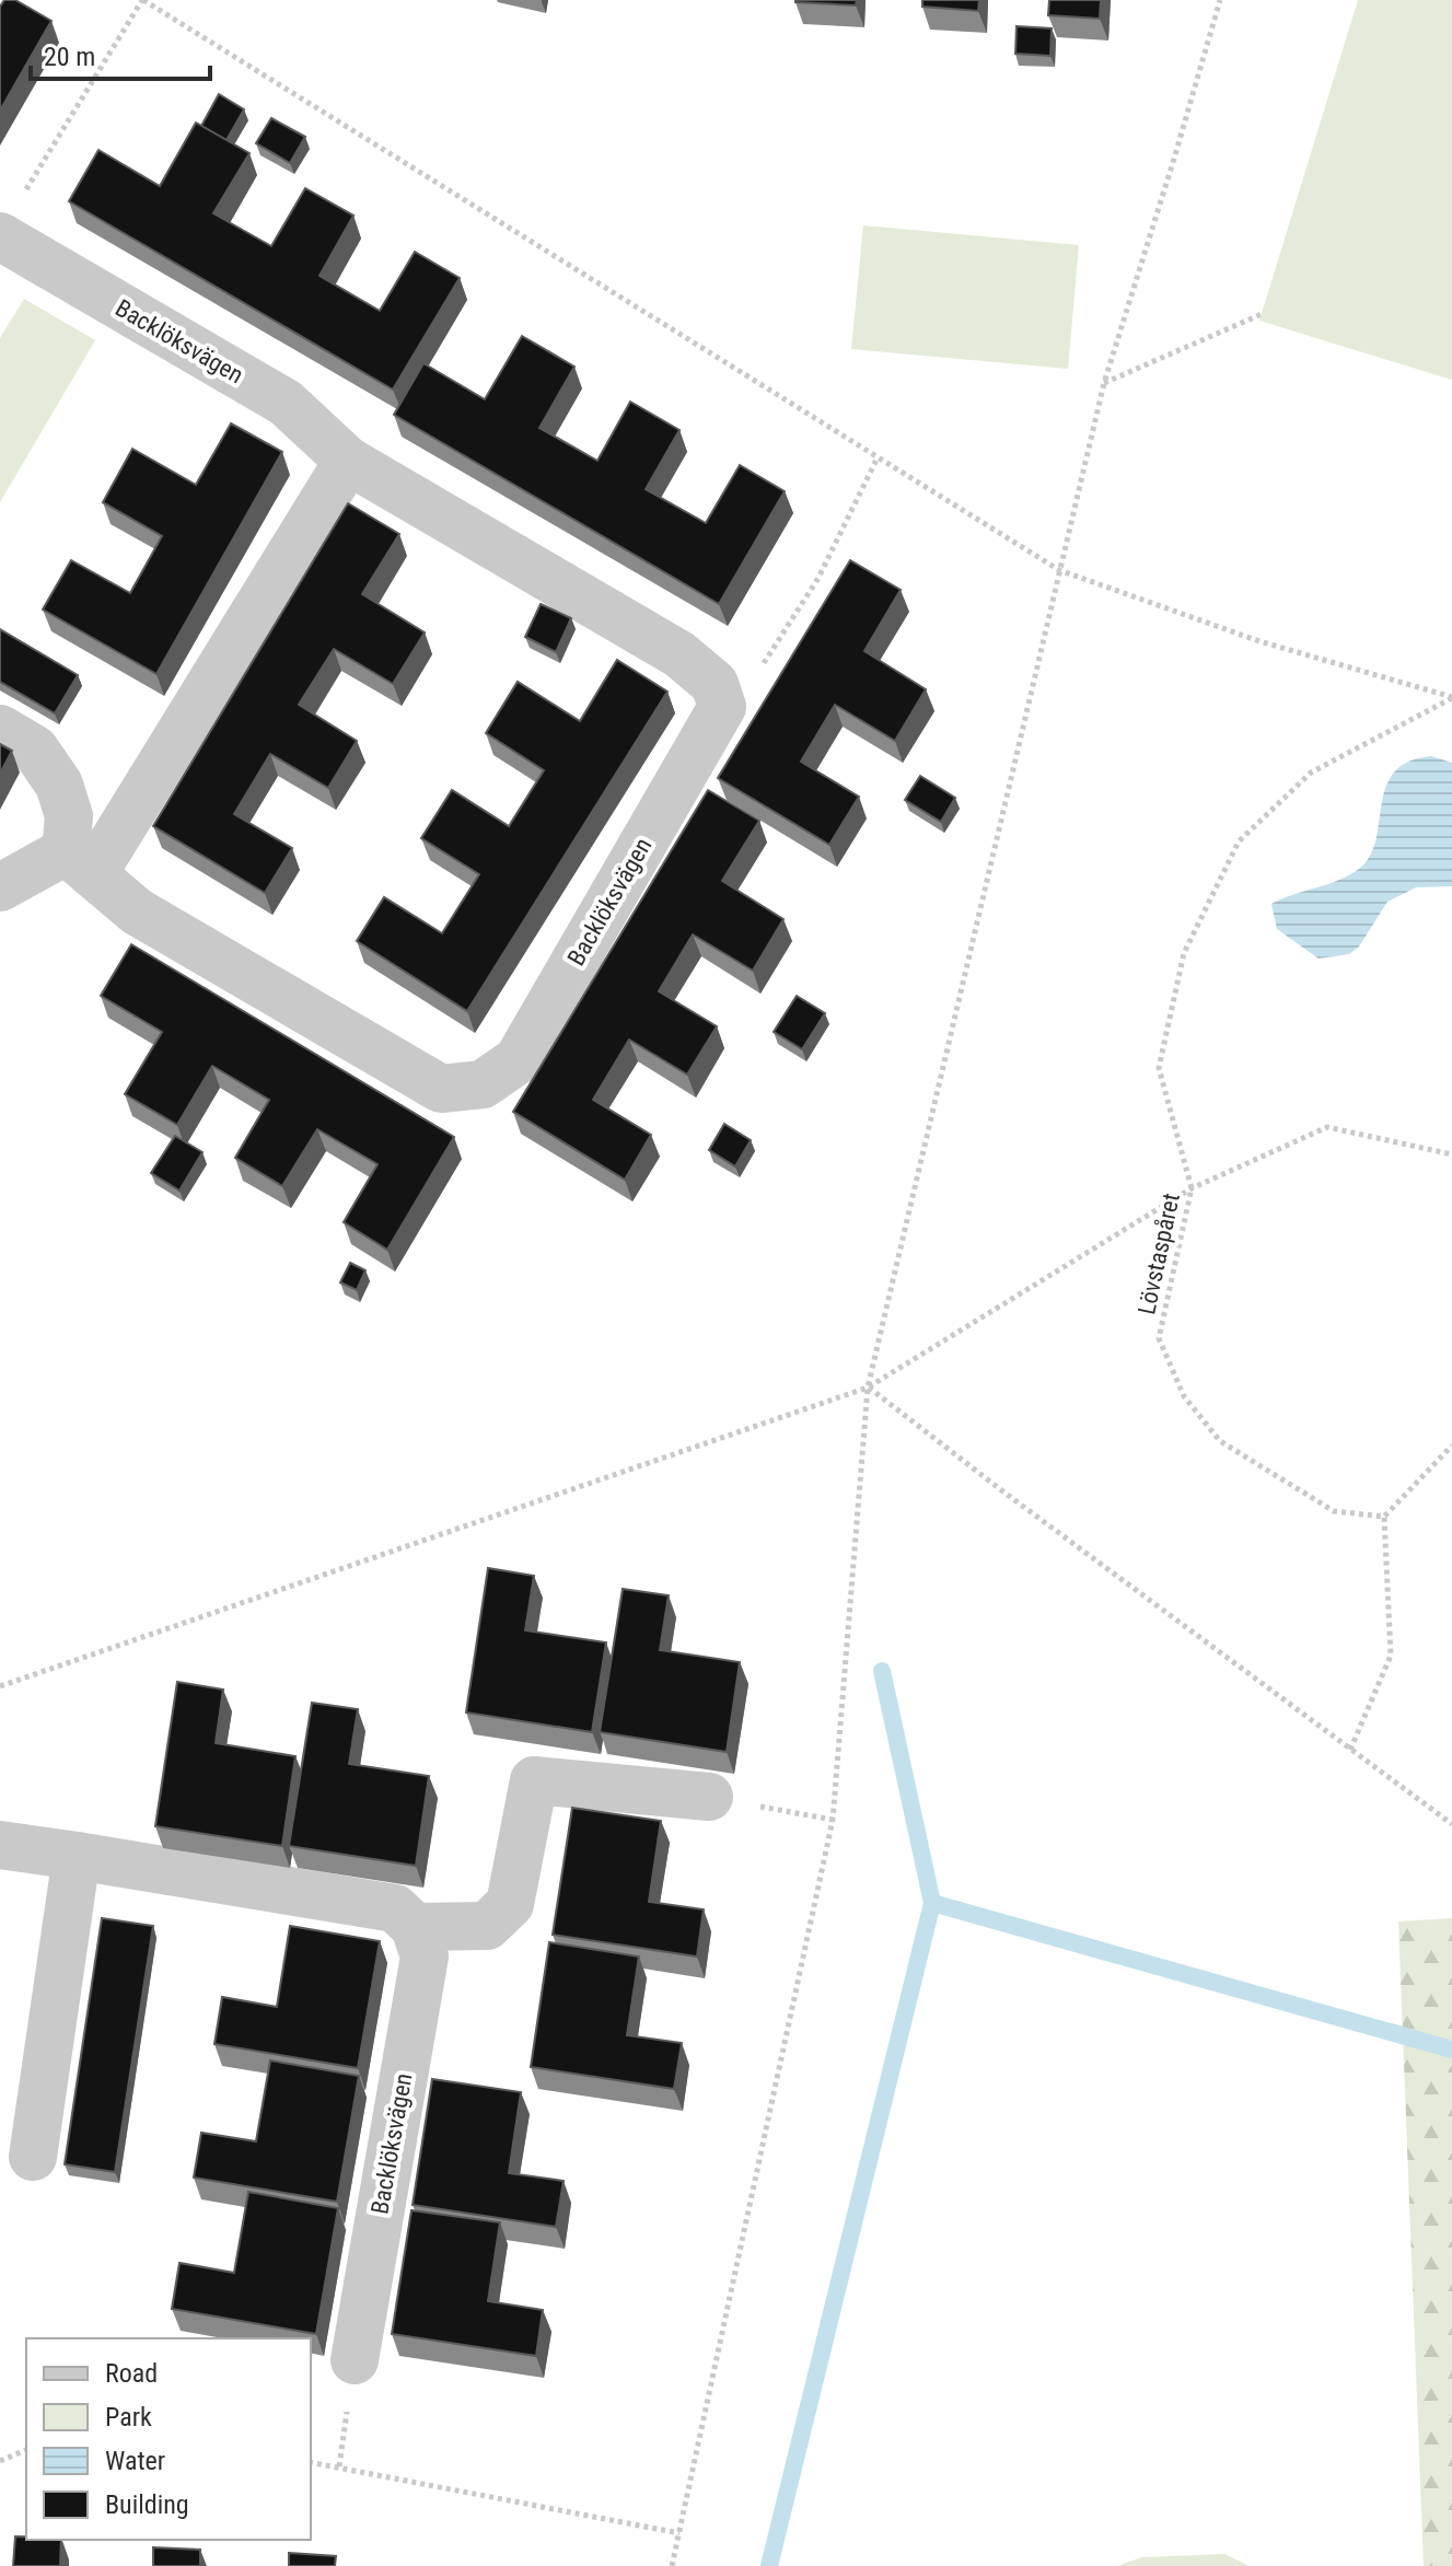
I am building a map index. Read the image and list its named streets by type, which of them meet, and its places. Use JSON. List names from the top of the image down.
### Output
{
  "streets": {
    "street": ["Backlöksvägen"],
    "path": ["Lövstaspåret"]
  },
  "legend": [
    "Road",
    "Park",
    "Water",
    "Building"
  ],
  "scale_bar": "20 m"
}
